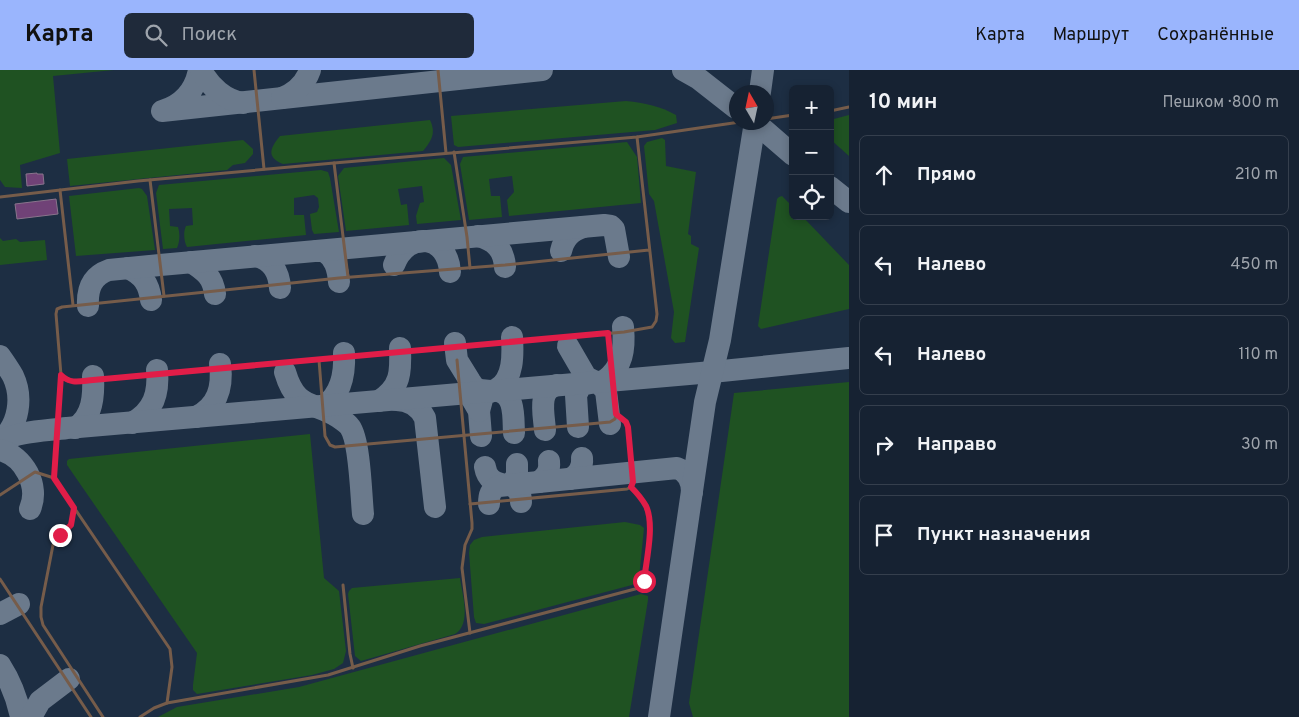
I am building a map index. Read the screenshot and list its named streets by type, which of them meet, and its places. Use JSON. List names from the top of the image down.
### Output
{
  "north": "top",
  "page": {
    "header": "Карта",
    "search": "Поиск",
    "nav": ["Карта", "Маршрут", "Сохранённые"],
    "heading": ["10 мин", "Пешком · 800 m"],
    "map_buttons": ["+", "−"],
    "list": [
      ["Прямо", "210 m"],
      ["Налево", "450 m"],
      ["Налево", "110 m"],
      ["Направо", "30 m"],
      "Пункт назначения"
    ]
  }
}
